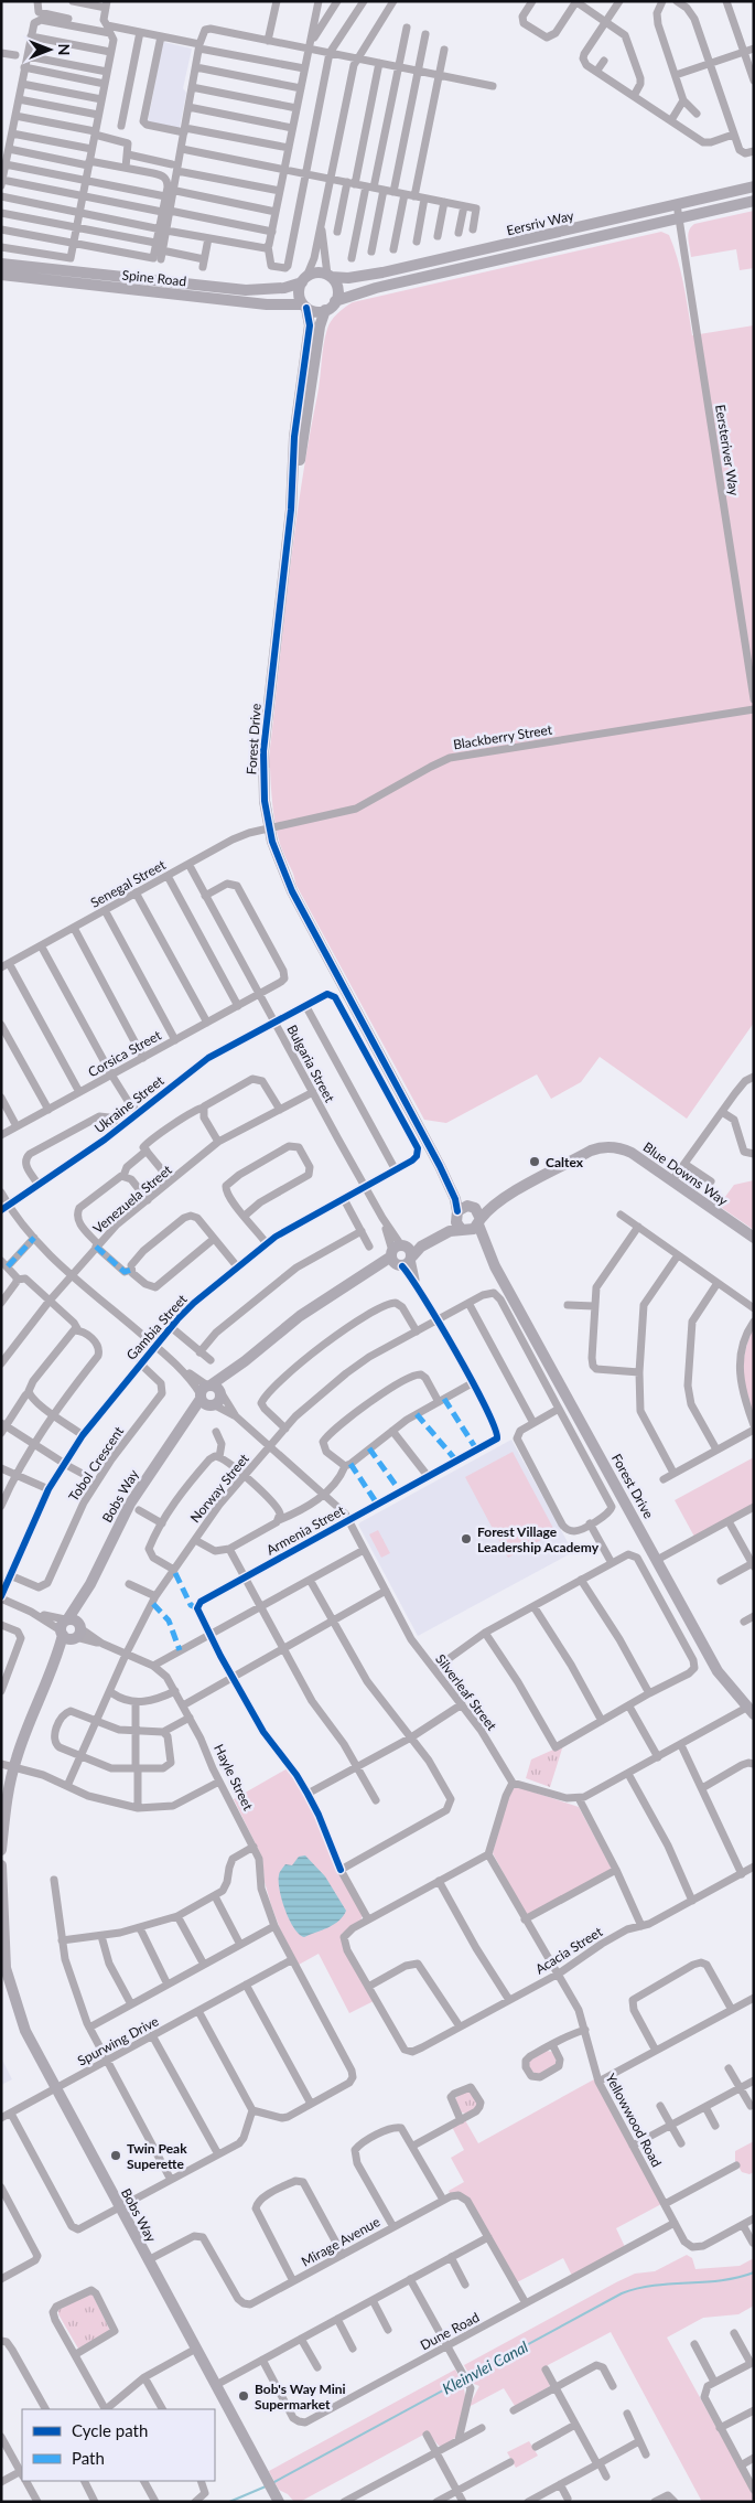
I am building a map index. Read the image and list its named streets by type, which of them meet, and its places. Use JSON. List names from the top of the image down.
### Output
{
  "streets": {
    "street": [
      "Eersriv Way",
      "Spine Road",
      "Eersteriver Way",
      "Blackberry Street",
      "Forest Drive",
      "Senegal Street",
      "Corsica Street",
      "Bulgaria Street",
      "Ukraine Street",
      "Blue Downs Way",
      "Venezuela Street",
      "Gambia Street",
      "Tobol Crescent",
      "Norway Street",
      "Bobs Way",
      "Armenia Street",
      "Silverleaf Street",
      "Hayle Street",
      "Acacia Street",
      "Spurwing Drive",
      "Yellowwood Road",
      "Mirage Avenue",
      "Dune Road"
    ]
  },
  "crossings": [
    ["Eersriv Way", "Spine Road"],
    ["Eersriv Way", "Eersteriver Way"],
    ["Eersriv Way", "Forest Drive"],
    ["Spine Road", "Forest Drive"],
    ["Blackberry Street", "Forest Drive"],
    ["Blackberry Street", "Senegal Street"],
    ["Forest Drive", "Senegal Street"],
    ["Forest Drive", "Blue Downs Way"],
    ["Forest Drive", "Bobs Way"],
    ["Senegal Street", "Bulgaria Street"],
    ["Corsica Street", "Bulgaria Street"],
    ["Bulgaria Street", "Ukraine Street"],
    ["Bulgaria Street", "Venezuela Street"],
    ["Bulgaria Street", "Gambia Street"],
    ["Bulgaria Street", "Norway Street"],
    ["Bulgaria Street", "Bobs Way"],
    ["Bulgaria Street", "Armenia Street"],
    ["Ukraine Street", "Gambia Street"],
    ["Blue Downs Way", "Bobs Way"],
    ["Gambia Street", "Tobol Crescent"],
    ["Gambia Street", "Hayle Street"],
    ["Norway Street", "Silverleaf Street"],
    ["Norway Street", "Hayle Street"],
    ["Bobs Way", "Hayle Street"],
    ["Bobs Way", "Spurwing Drive"],
    ["Bobs Way", "Mirage Avenue"],
    ["Armenia Street", "Silverleaf Street"],
    ["Hayle Street", "Spurwing Drive"],
    ["Acacia Street", "Yellowwood Road"],
    ["Yellowwood Road", "Dune Road"]
  ],
  "water": ["Kleinvlei Canal"],
  "places": [
    "Caltex",
    "Forest Village Leadership Academy",
    "Twin Peak Superette",
    "Bob's Way Mini Supermarket"
  ],
  "legend": ["Cycle path", "Path"],
  "north": "right"
}
